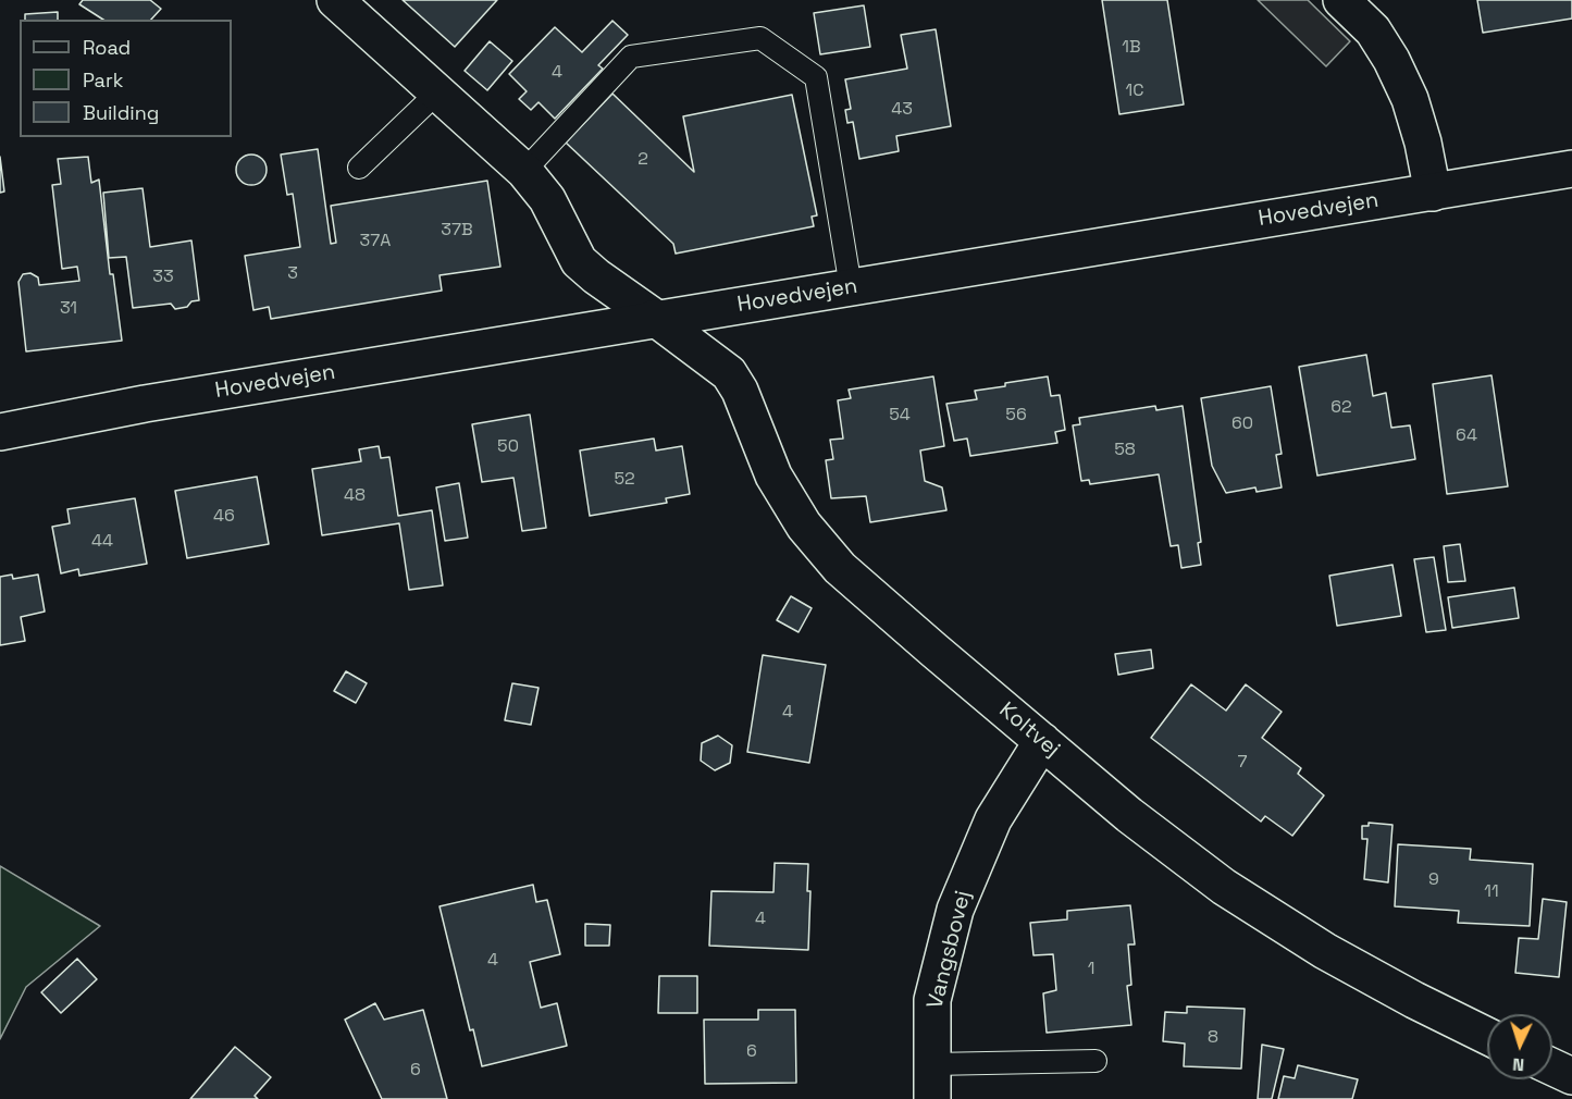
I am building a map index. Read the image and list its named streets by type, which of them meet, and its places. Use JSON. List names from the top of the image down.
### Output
{
  "streets": {
    "street": ["Hovedvejen", "Koltvej", "Vangsbovej"]
  },
  "crossings": [
    ["Hovedvejen", "Koltvej"],
    ["Koltvej", "Vangsbovej"]
  ],
  "house_numbers": [
    "1B",
    "4",
    "1C",
    "43",
    "2",
    "37B",
    "37A",
    "3",
    "33",
    "31",
    "62",
    "54",
    "56",
    "60",
    "64",
    "50",
    "58",
    "52",
    "48",
    "46",
    "44",
    "4",
    "7",
    "9",
    "11",
    "4",
    "4",
    "1",
    "8",
    "6",
    "6"
  ],
  "legend": ["Road", "Park", "Building"],
  "north": "bottom"
}
